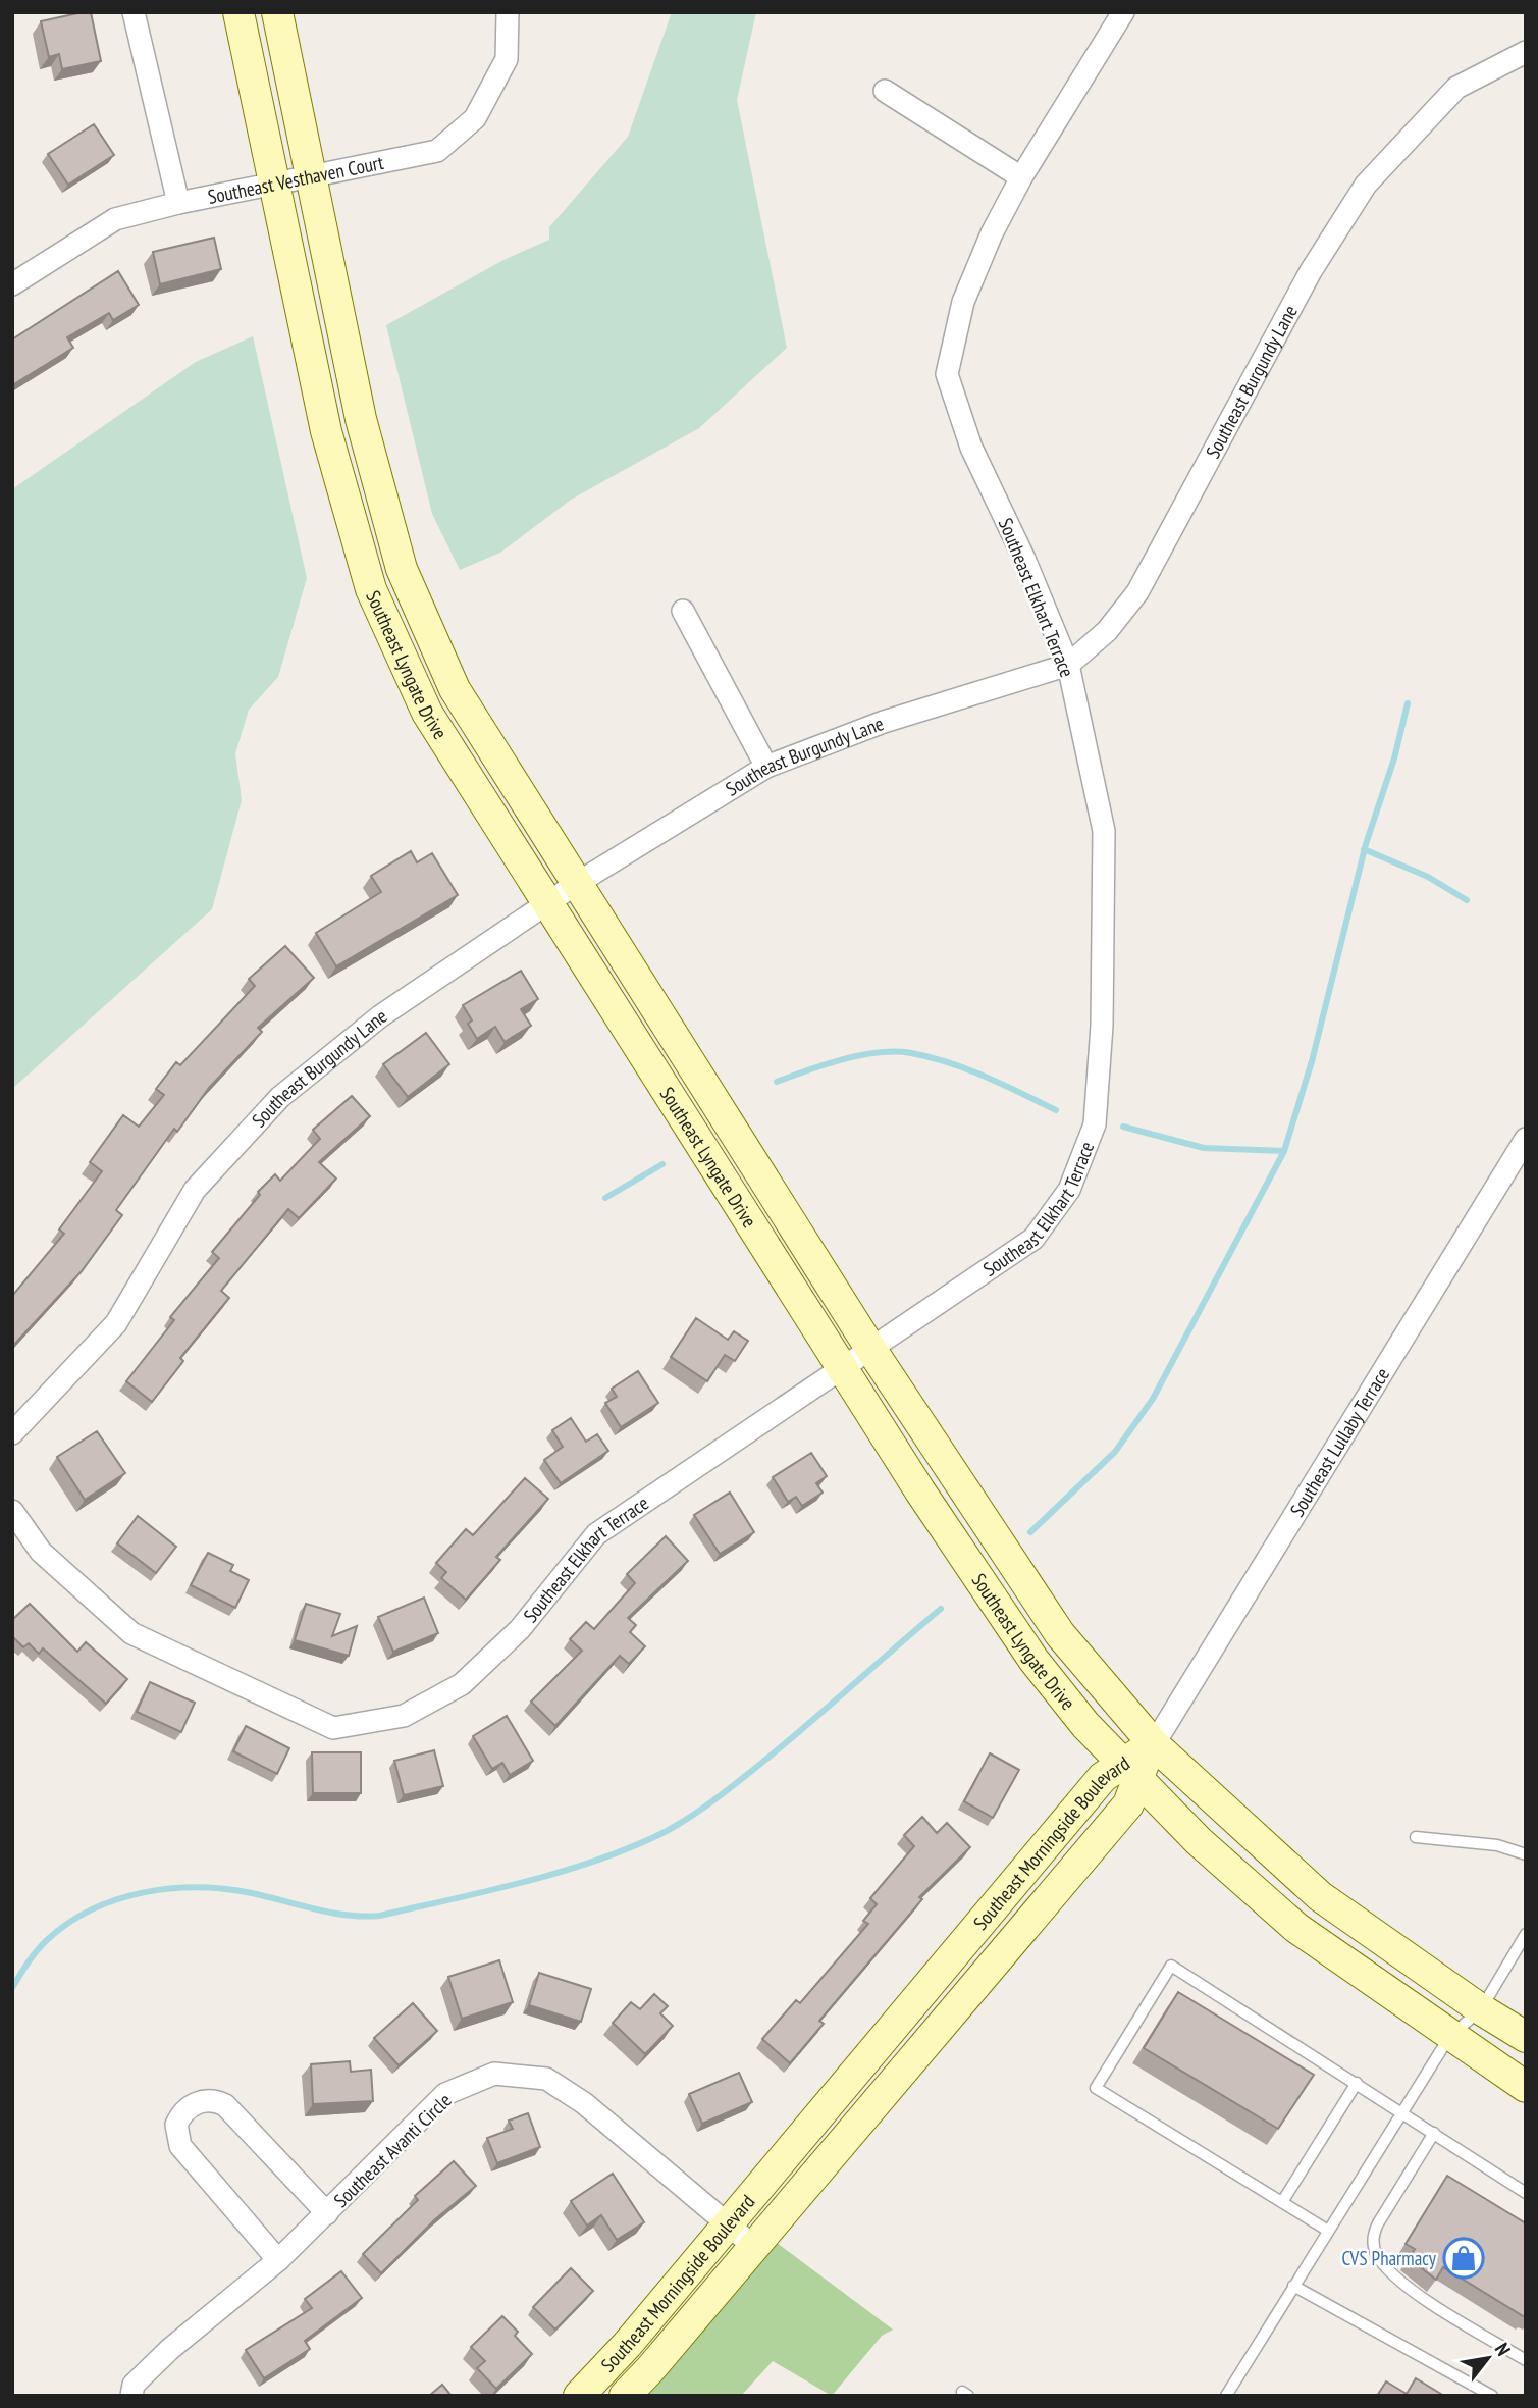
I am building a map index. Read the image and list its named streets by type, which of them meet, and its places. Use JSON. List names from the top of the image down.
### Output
{
  "streets": {
    "street": [
      "Southeast Vesthaven Court",
      "Southeast Burgundy Lane",
      "Southeast Elkhart Terrace",
      "Southeast Lyngate Drive",
      "Southeast Lullaby Terrace",
      "Southeast Morningside Boulevard",
      "Southeast Avanti Circle"
    ]
  },
  "crossings": [
    ["Southeast Vesthaven Court", "Southeast Lyngate Drive"],
    ["Southeast Burgundy Lane", "Southeast Elkhart Terrace"],
    ["Southeast Burgundy Lane", "Southeast Lyngate Drive"],
    ["Southeast Elkhart Terrace", "Southeast Lyngate Drive"],
    ["Southeast Lyngate Drive", "Southeast Lullaby Terrace"],
    ["Southeast Lyngate Drive", "Southeast Morningside Boulevard"],
    ["Southeast Lullaby Terrace", "Southeast Morningside Boulevard"],
    ["Southeast Morningside Boulevard", "Southeast Avanti Circle"]
  ],
  "places": {
    "shop": ["CVS Pharmacy"]
  },
  "north": "top right"
}
